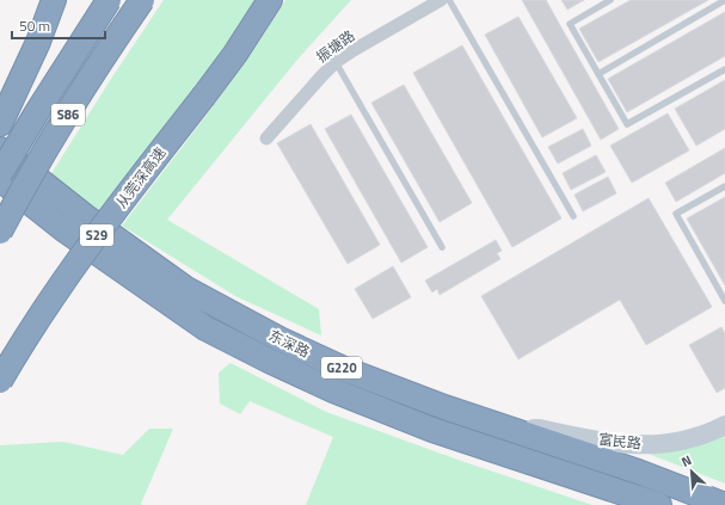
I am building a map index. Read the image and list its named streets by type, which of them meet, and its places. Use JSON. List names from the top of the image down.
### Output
{
  "streets": {
    "highway": [
      "S86",
      "从莞深高速",
      "S29",
      "东深路",
      "G220"
    ],
    "street": ["振塘路", "富民路"]
  },
  "crossings": [
    ["东深路", "富民路"]
  ],
  "scale_bar": "50 m",
  "north": "top left"
}
